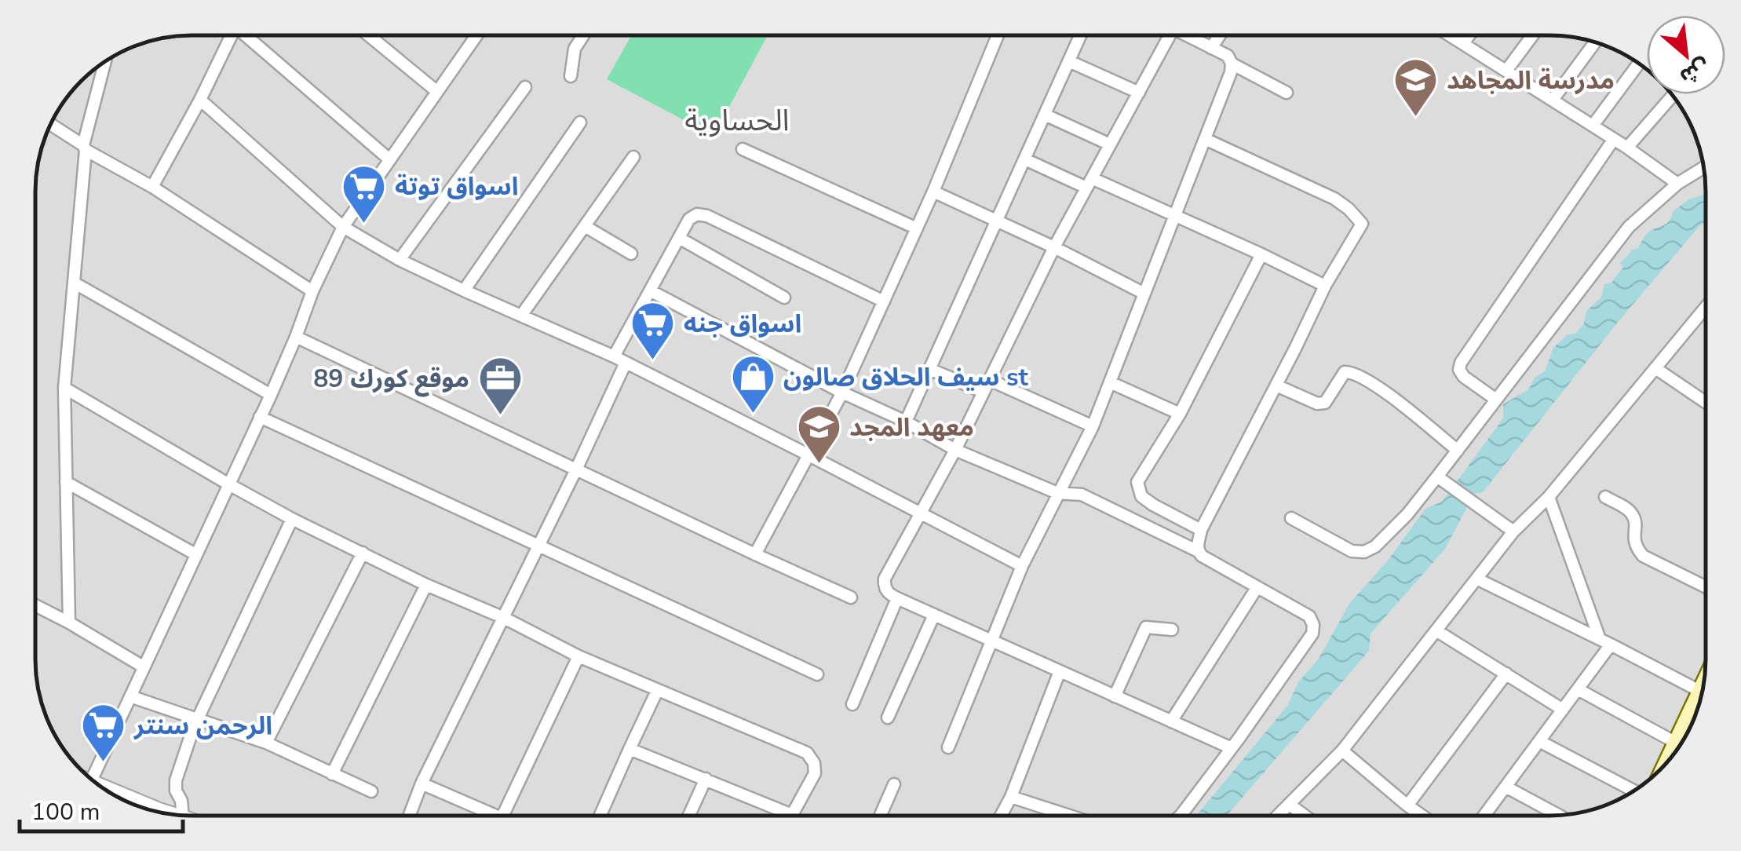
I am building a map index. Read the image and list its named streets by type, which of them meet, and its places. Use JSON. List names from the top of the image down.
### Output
{
  "districts": ["الحساوية"],
  "places": {
    "school or university": ["مدرسة المجاهد", "معهد المجد"],
    "supermarket": ["اسواق توتة", "اسواق جنه", "الرحمن سنتر"],
    "shop": ["سيف الحلاق صالون st"],
    "office": ["موقع كورك 89"]
  },
  "scale_bar": "100 m",
  "north": "bottom right"
}
